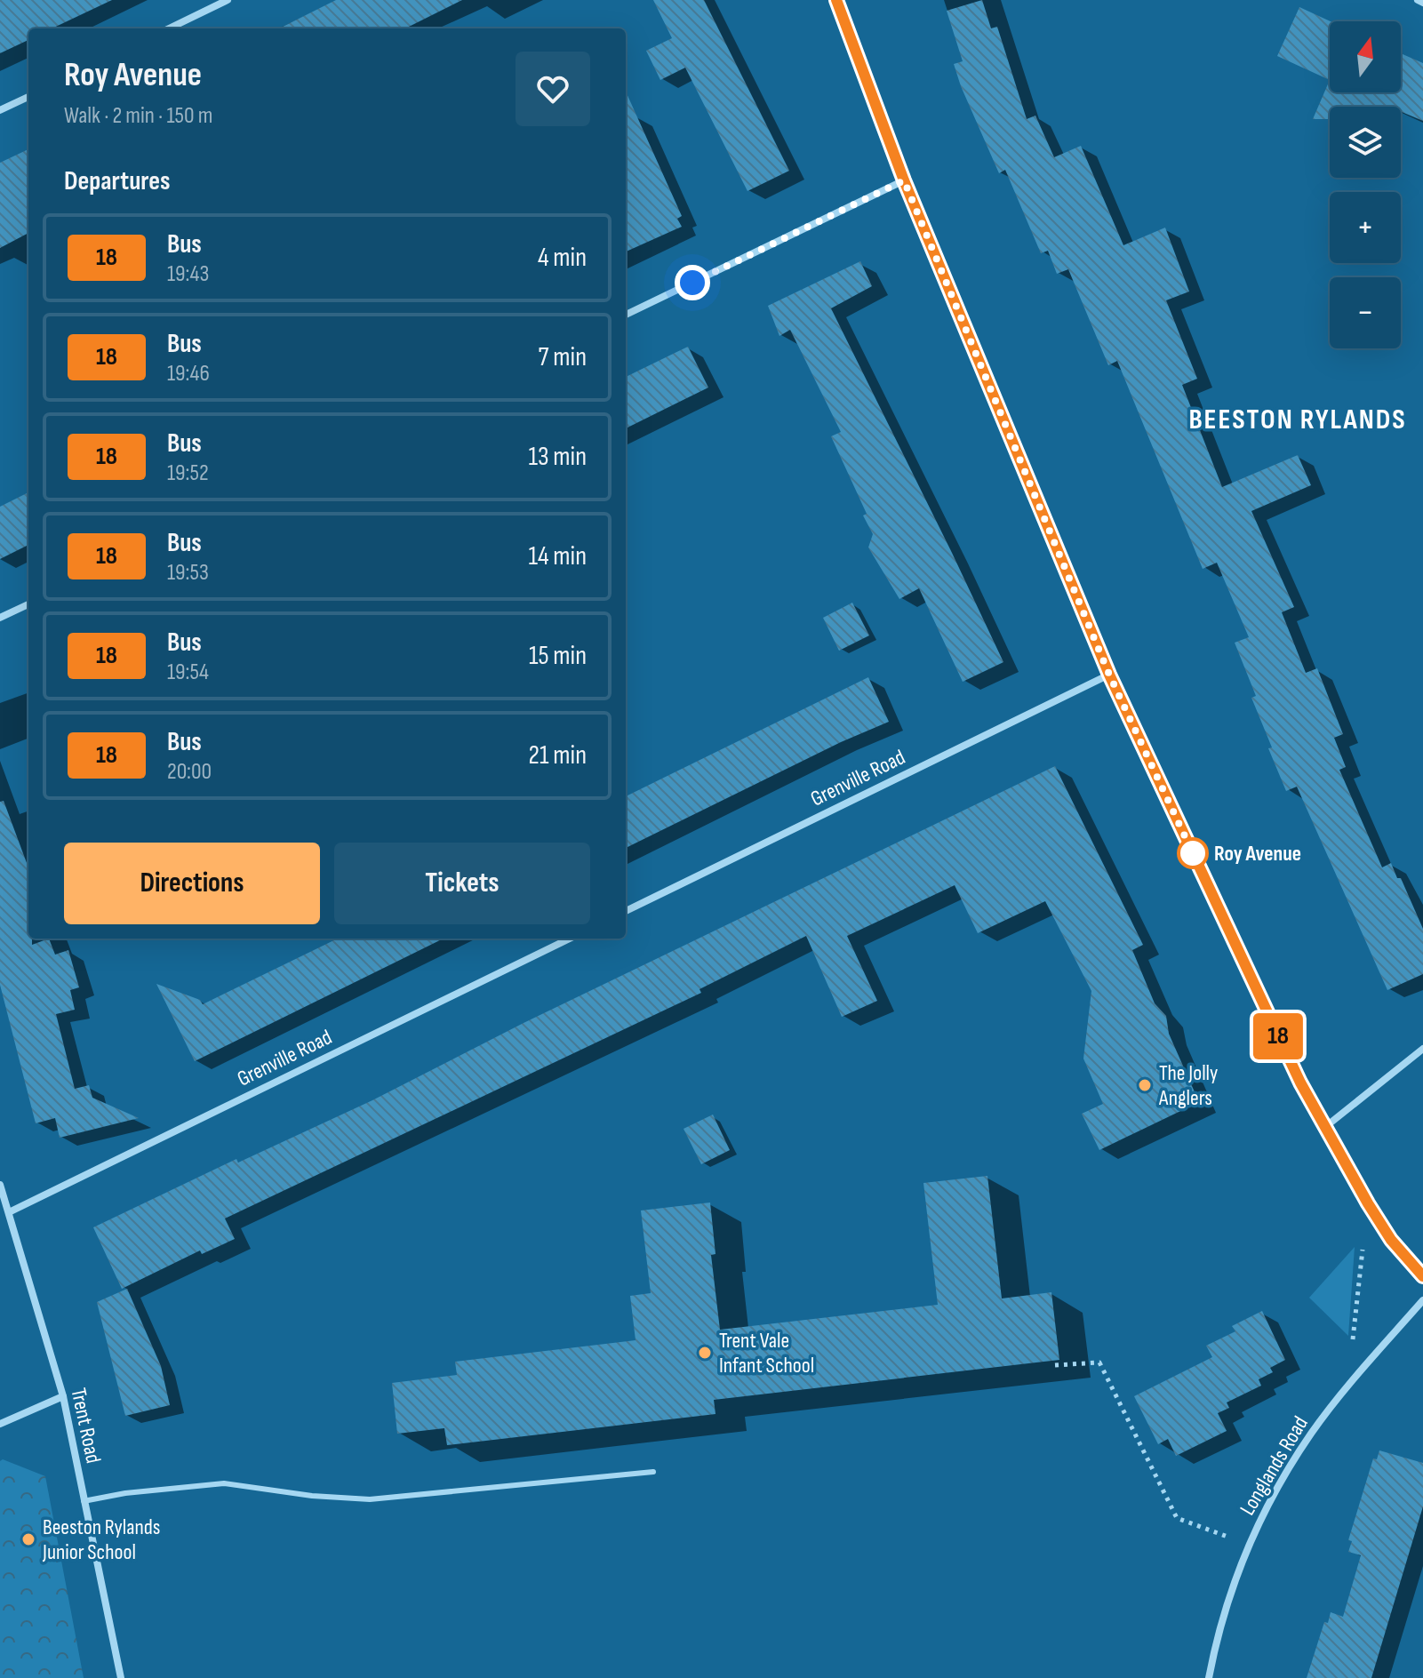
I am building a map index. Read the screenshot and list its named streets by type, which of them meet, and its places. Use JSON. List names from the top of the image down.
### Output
{
  "streets": {
    "street": ["Grenville Road", "Trent Road", "Longlands Road"]
  },
  "crossings": [
    ["Grenville Road", "Trent Road"]
  ],
  "districts": ["BEESTON RYLANDS"],
  "places": [
    "Roy Avenue",
    "The Jolly Anglers",
    "Trent Vale Infant School",
    "Beeston Rylands Junior School"
  ],
  "lines": ["bus line 18"],
  "north": "top",
  "page": {
    "on_map": "18",
    "map_buttons": ["+", "−"],
    "heading": [
      ["Roy Avenue", "Walk · 2 min · 150 m"],
      "Departures"
    ],
    "list": [
      {
        "mark": "18",
        "name": "Bus",
        "note": "19:43",
        "value": "4 min"
      },
      {
        "mark": "18",
        "name": "Bus",
        "note": "19:46",
        "value": "7 min"
      },
      {
        "mark": "18",
        "name": "Bus",
        "note": "19:52",
        "value": "13 min"
      },
      {
        "mark": "18",
        "name": "Bus",
        "note": "19:53",
        "value": "14 min"
      },
      {
        "mark": "18",
        "name": "Bus",
        "note": "19:54",
        "value": "15 min"
      },
      {
        "mark": "18",
        "name": "Bus",
        "note": "20:00",
        "value": "21 min"
      }
    ],
    "buttons": ["Directions", "Tickets"]
  }
}
